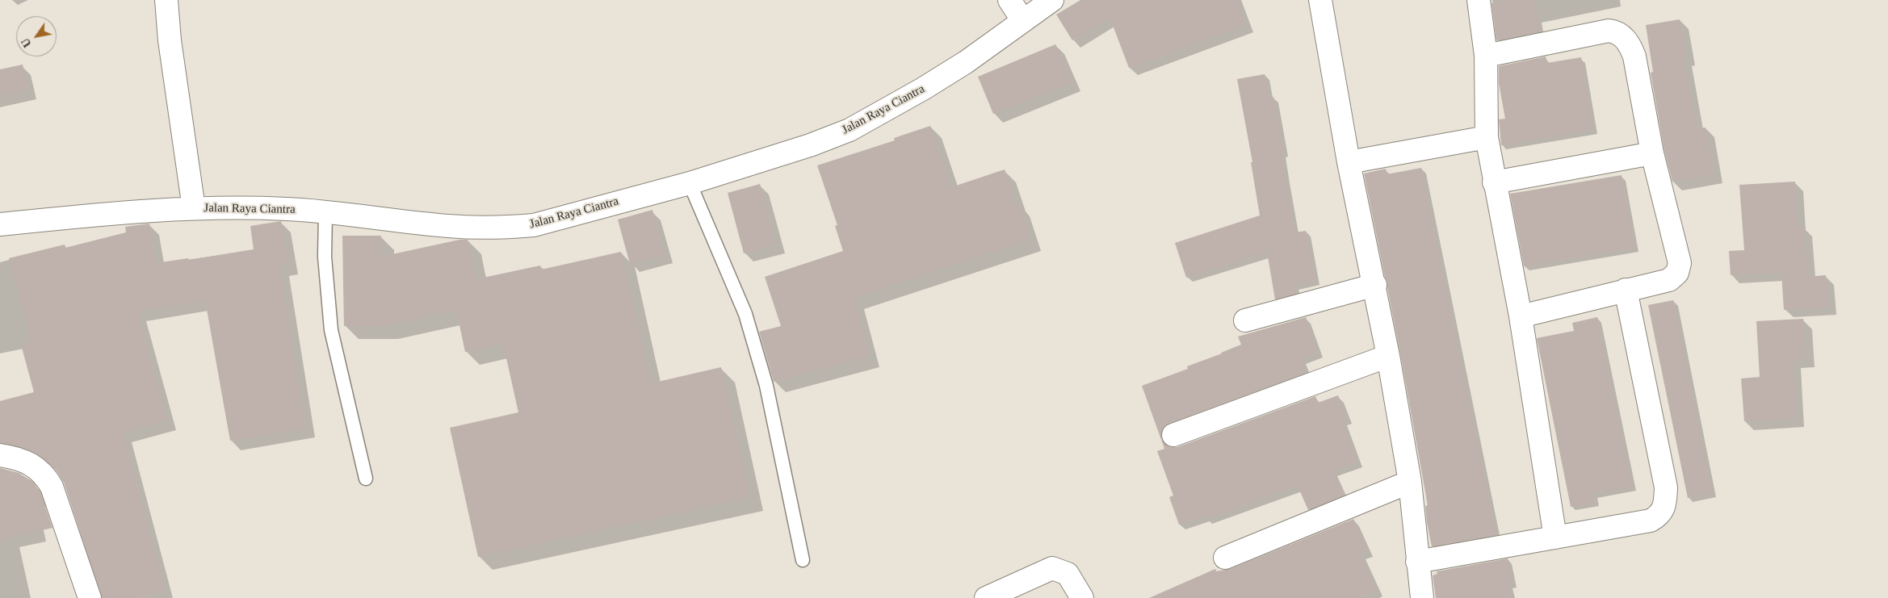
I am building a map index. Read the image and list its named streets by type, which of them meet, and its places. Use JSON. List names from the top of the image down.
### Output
{
  "streets": {
    "street": ["Jalan Raya Ciantra"]
  },
  "north": "bottom left"
}
